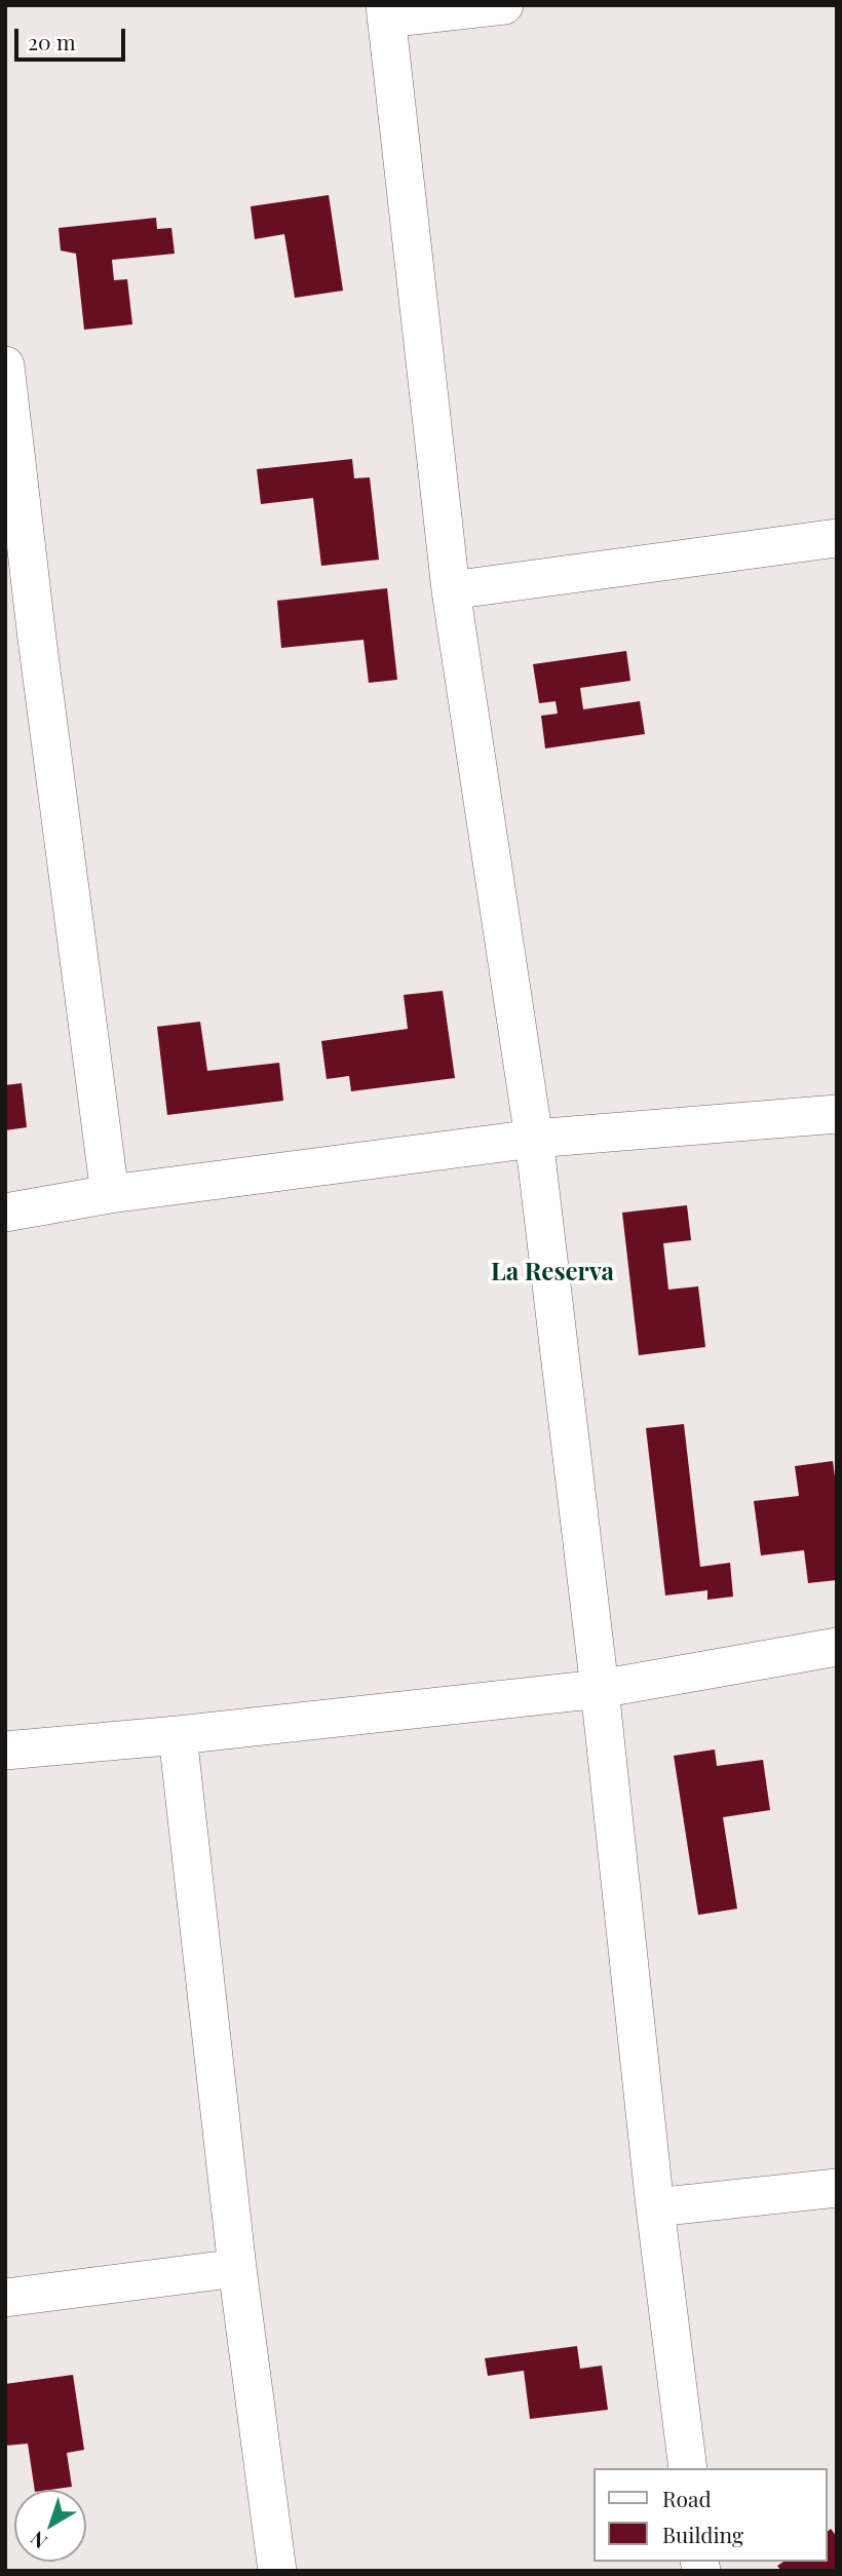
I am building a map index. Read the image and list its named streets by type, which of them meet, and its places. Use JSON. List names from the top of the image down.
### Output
{
  "districts": ["La Reserva"],
  "legend": ["Road", "Building"],
  "scale_bar": "20 m",
  "north": "bottom left"
}
